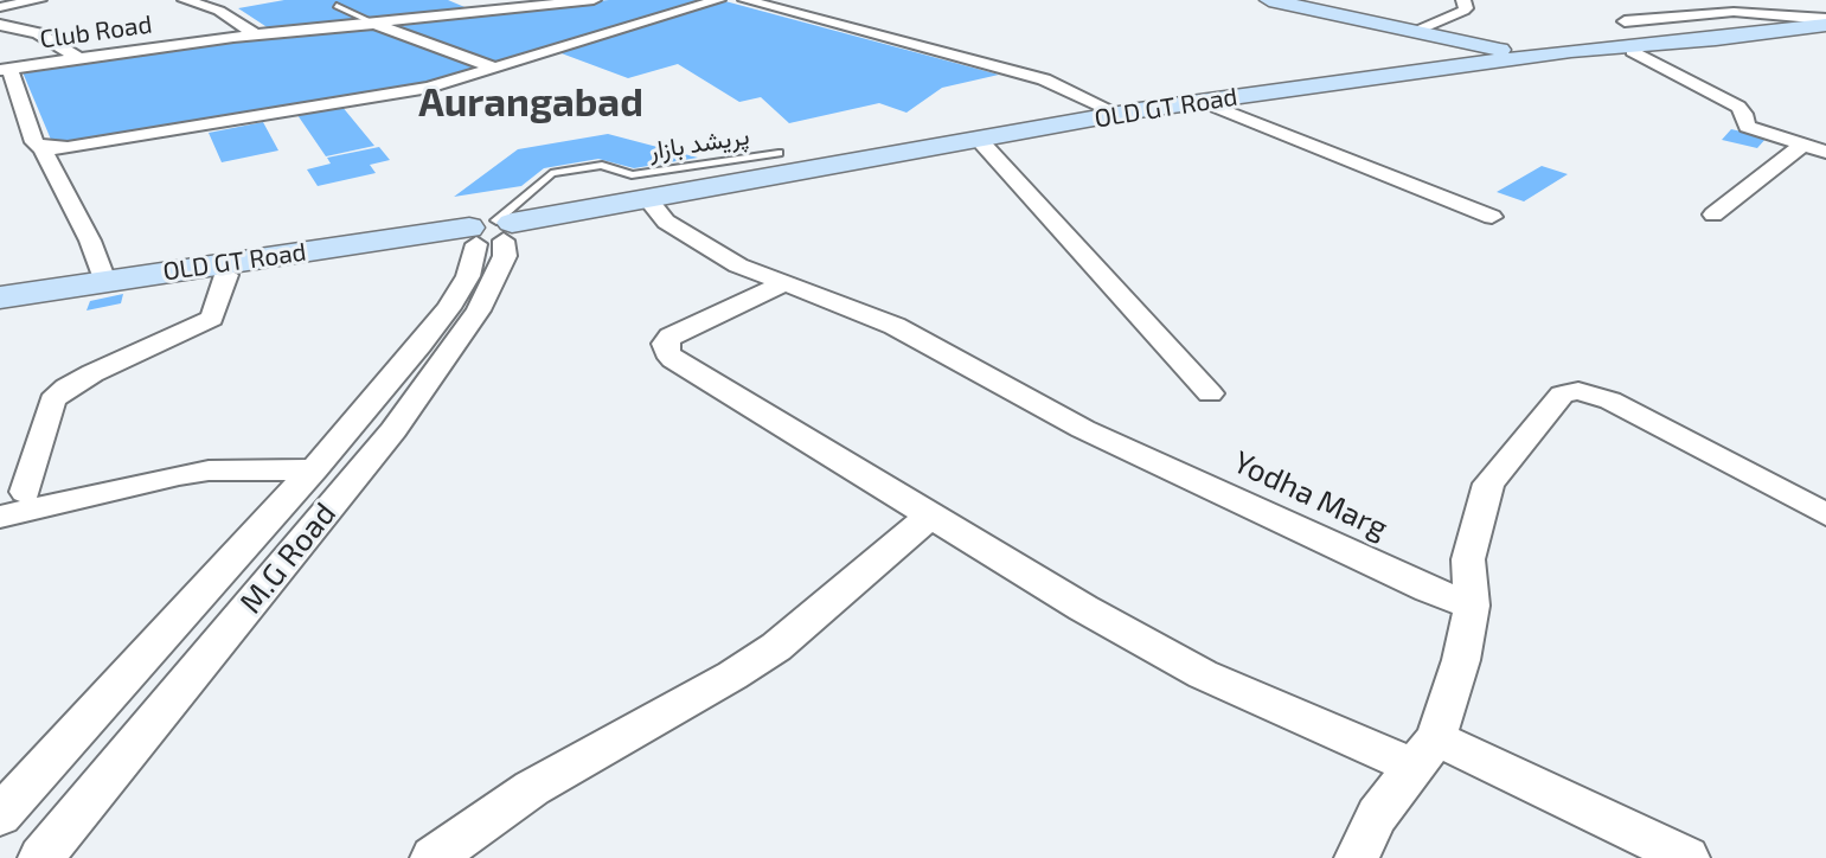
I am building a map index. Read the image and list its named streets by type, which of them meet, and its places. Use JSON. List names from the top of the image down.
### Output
{
  "streets": {
    "main road": ["OLD GT Road"],
    "street": ["Club Road", "Yodha Marg", "M.G Road"],
    "lane": ["پریشد بازار"]
  },
  "crossings": [
    ["OLD GT Road", "پریشد بازار"],
    ["OLD GT Road", "Yodha Marg"],
    ["OLD GT Road", "M.G Road"],
    ["پریشد بازار", "M.G Road"]
  ],
  "districts": ["Aurangabad"]
}
